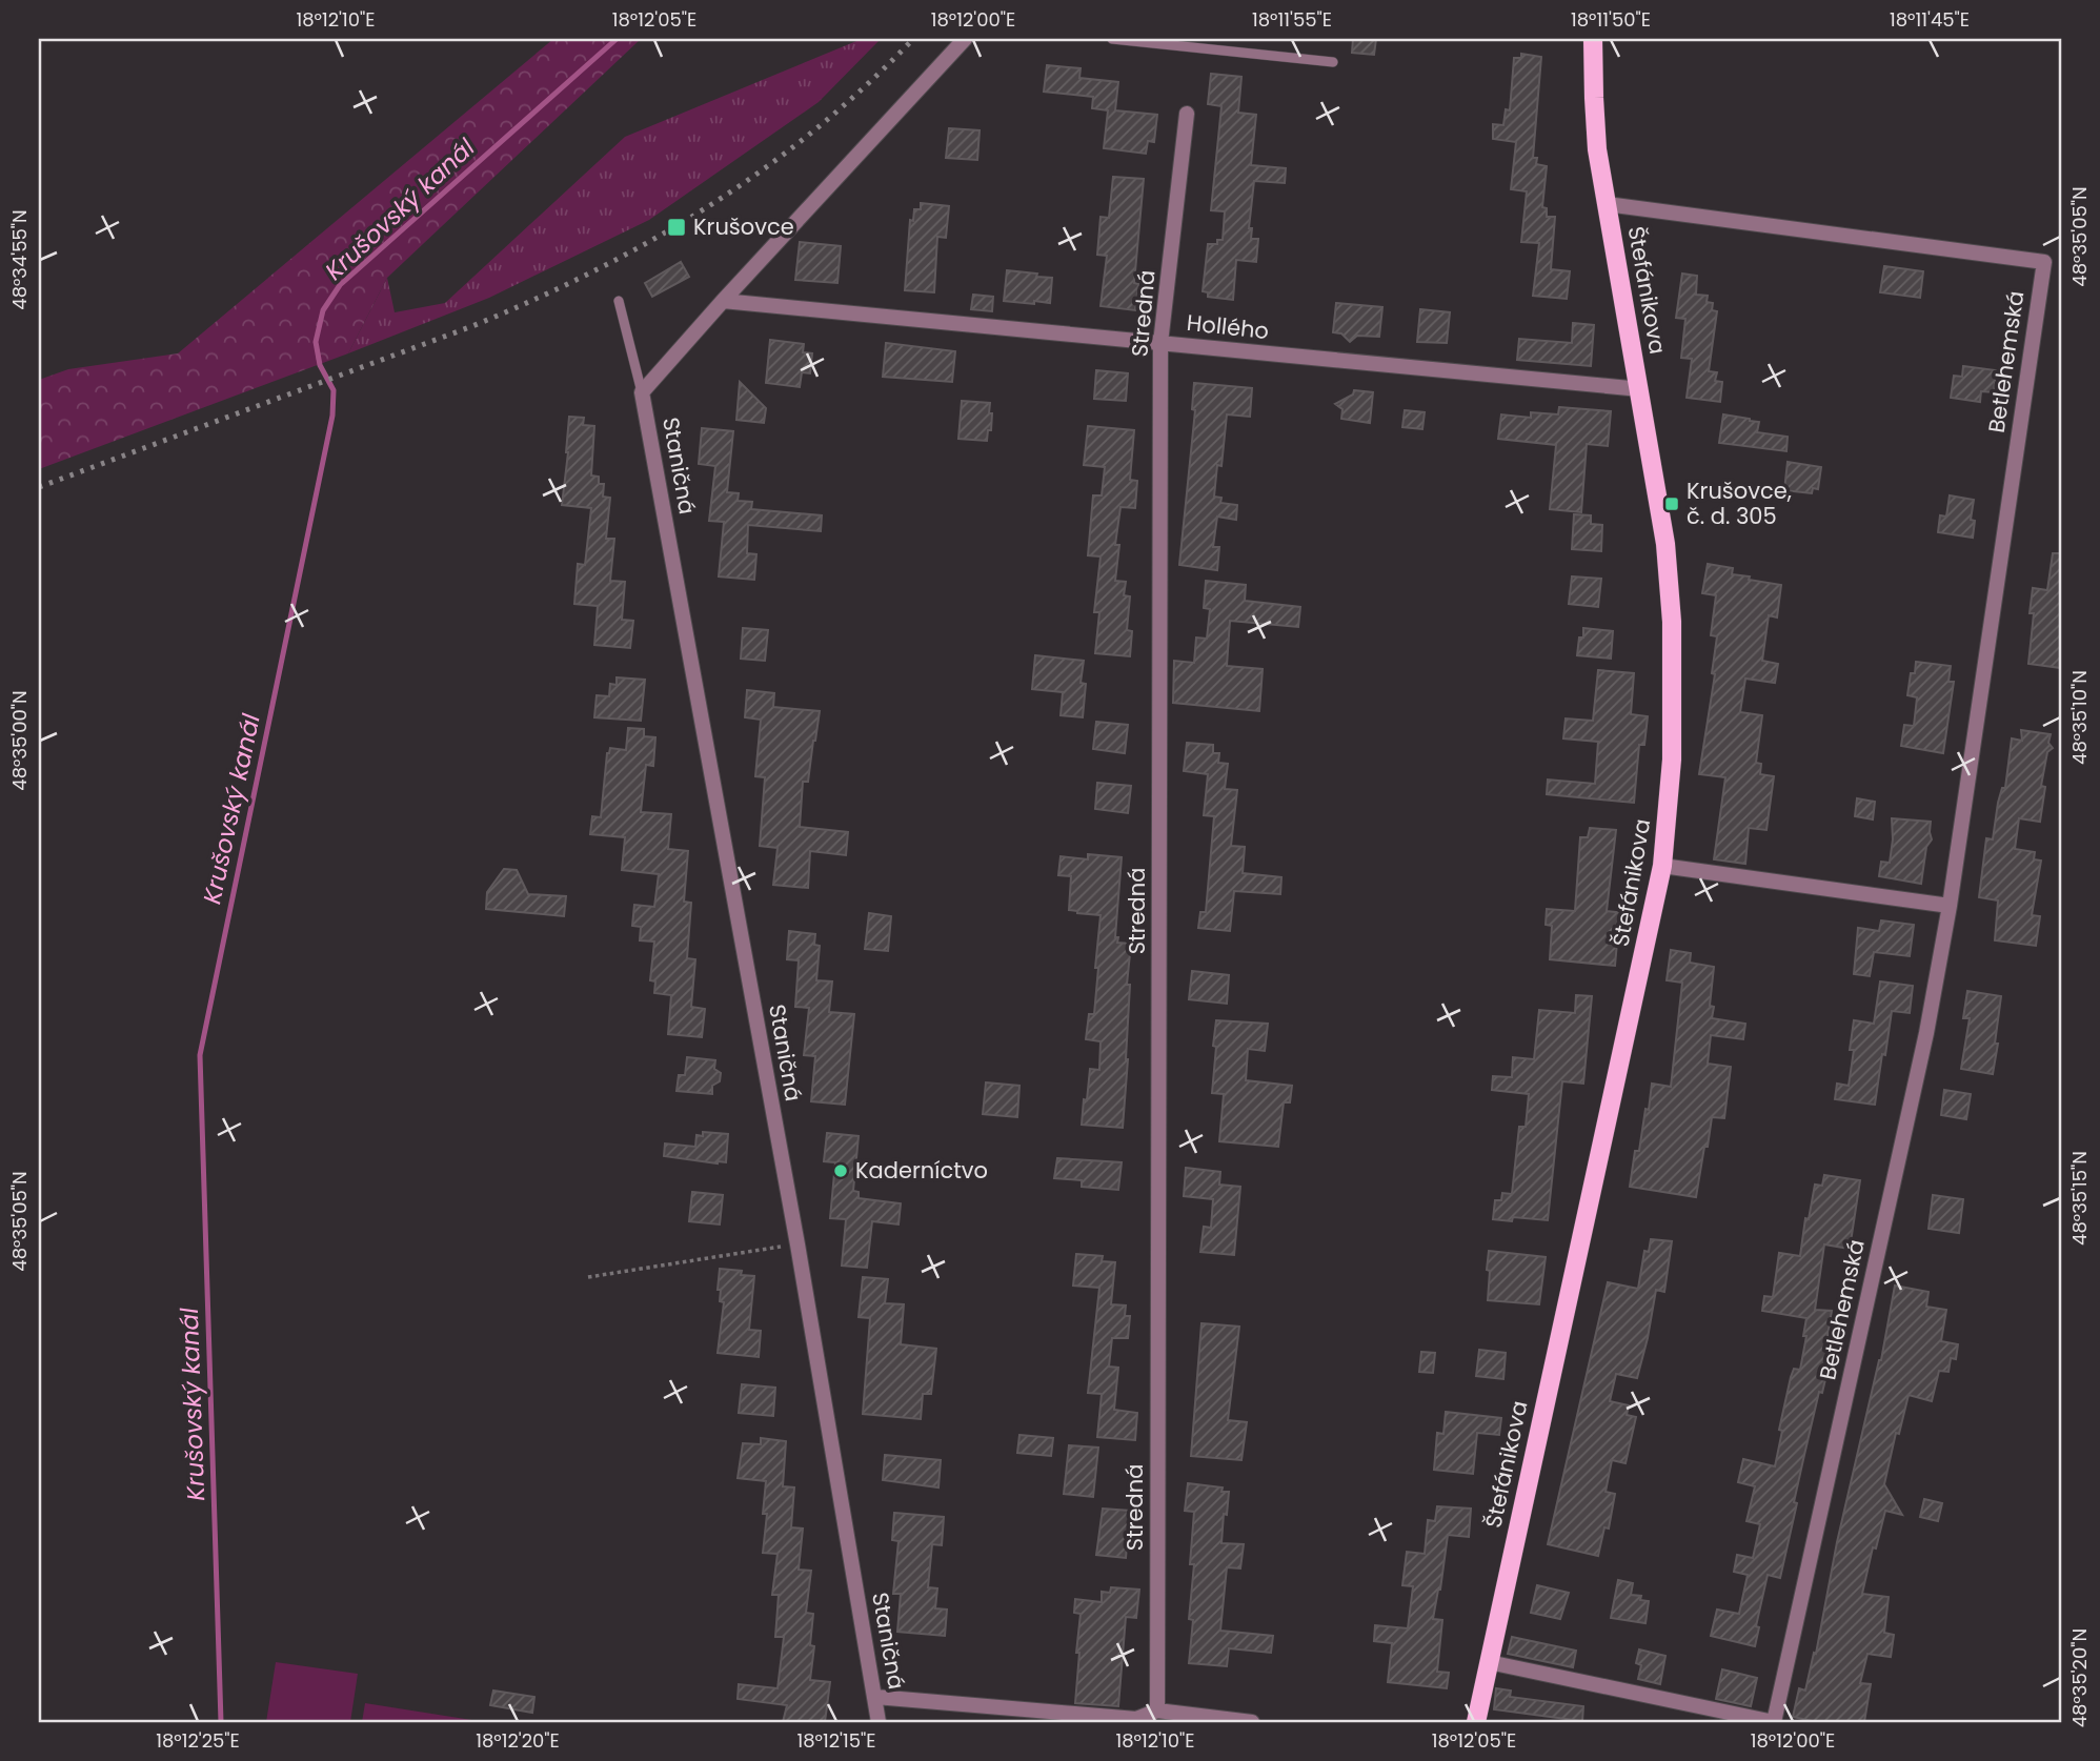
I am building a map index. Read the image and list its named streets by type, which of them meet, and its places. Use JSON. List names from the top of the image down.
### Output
{
  "streets": {
    "main road": ["Štefánikova"],
    "street": [
      "Stredná",
      "Hollého",
      "Betlehemská",
      "Staničná"
    ]
  },
  "crossings": [
    ["Štefánikova", "Hollého"],
    ["Štefánikova", "Betlehemská"],
    ["Stredná", "Hollého"]
  ],
  "water": ["Krušovský kanál"],
  "places": {
    "transit": ["Krušovce", "Krušovce, č. d. 305"],
    "other": ["Kaderníctvo"]
  },
  "coordinates": [
    "18°12'10\"E",
    "18°12'05\"E",
    "18°12'00\"E",
    "18°11'55\"E",
    "18°11'50\"E",
    "18°11'45\"E",
    "48°35'05\"N",
    "48°34'55\"N",
    "48°35'10\"N",
    "48°35'00\"N",
    "48°35'15\"N",
    "48°35'20\"N",
    "18°12'25\"E",
    "18°12'20\"E",
    "18°12'15\"E"
  ]
}
